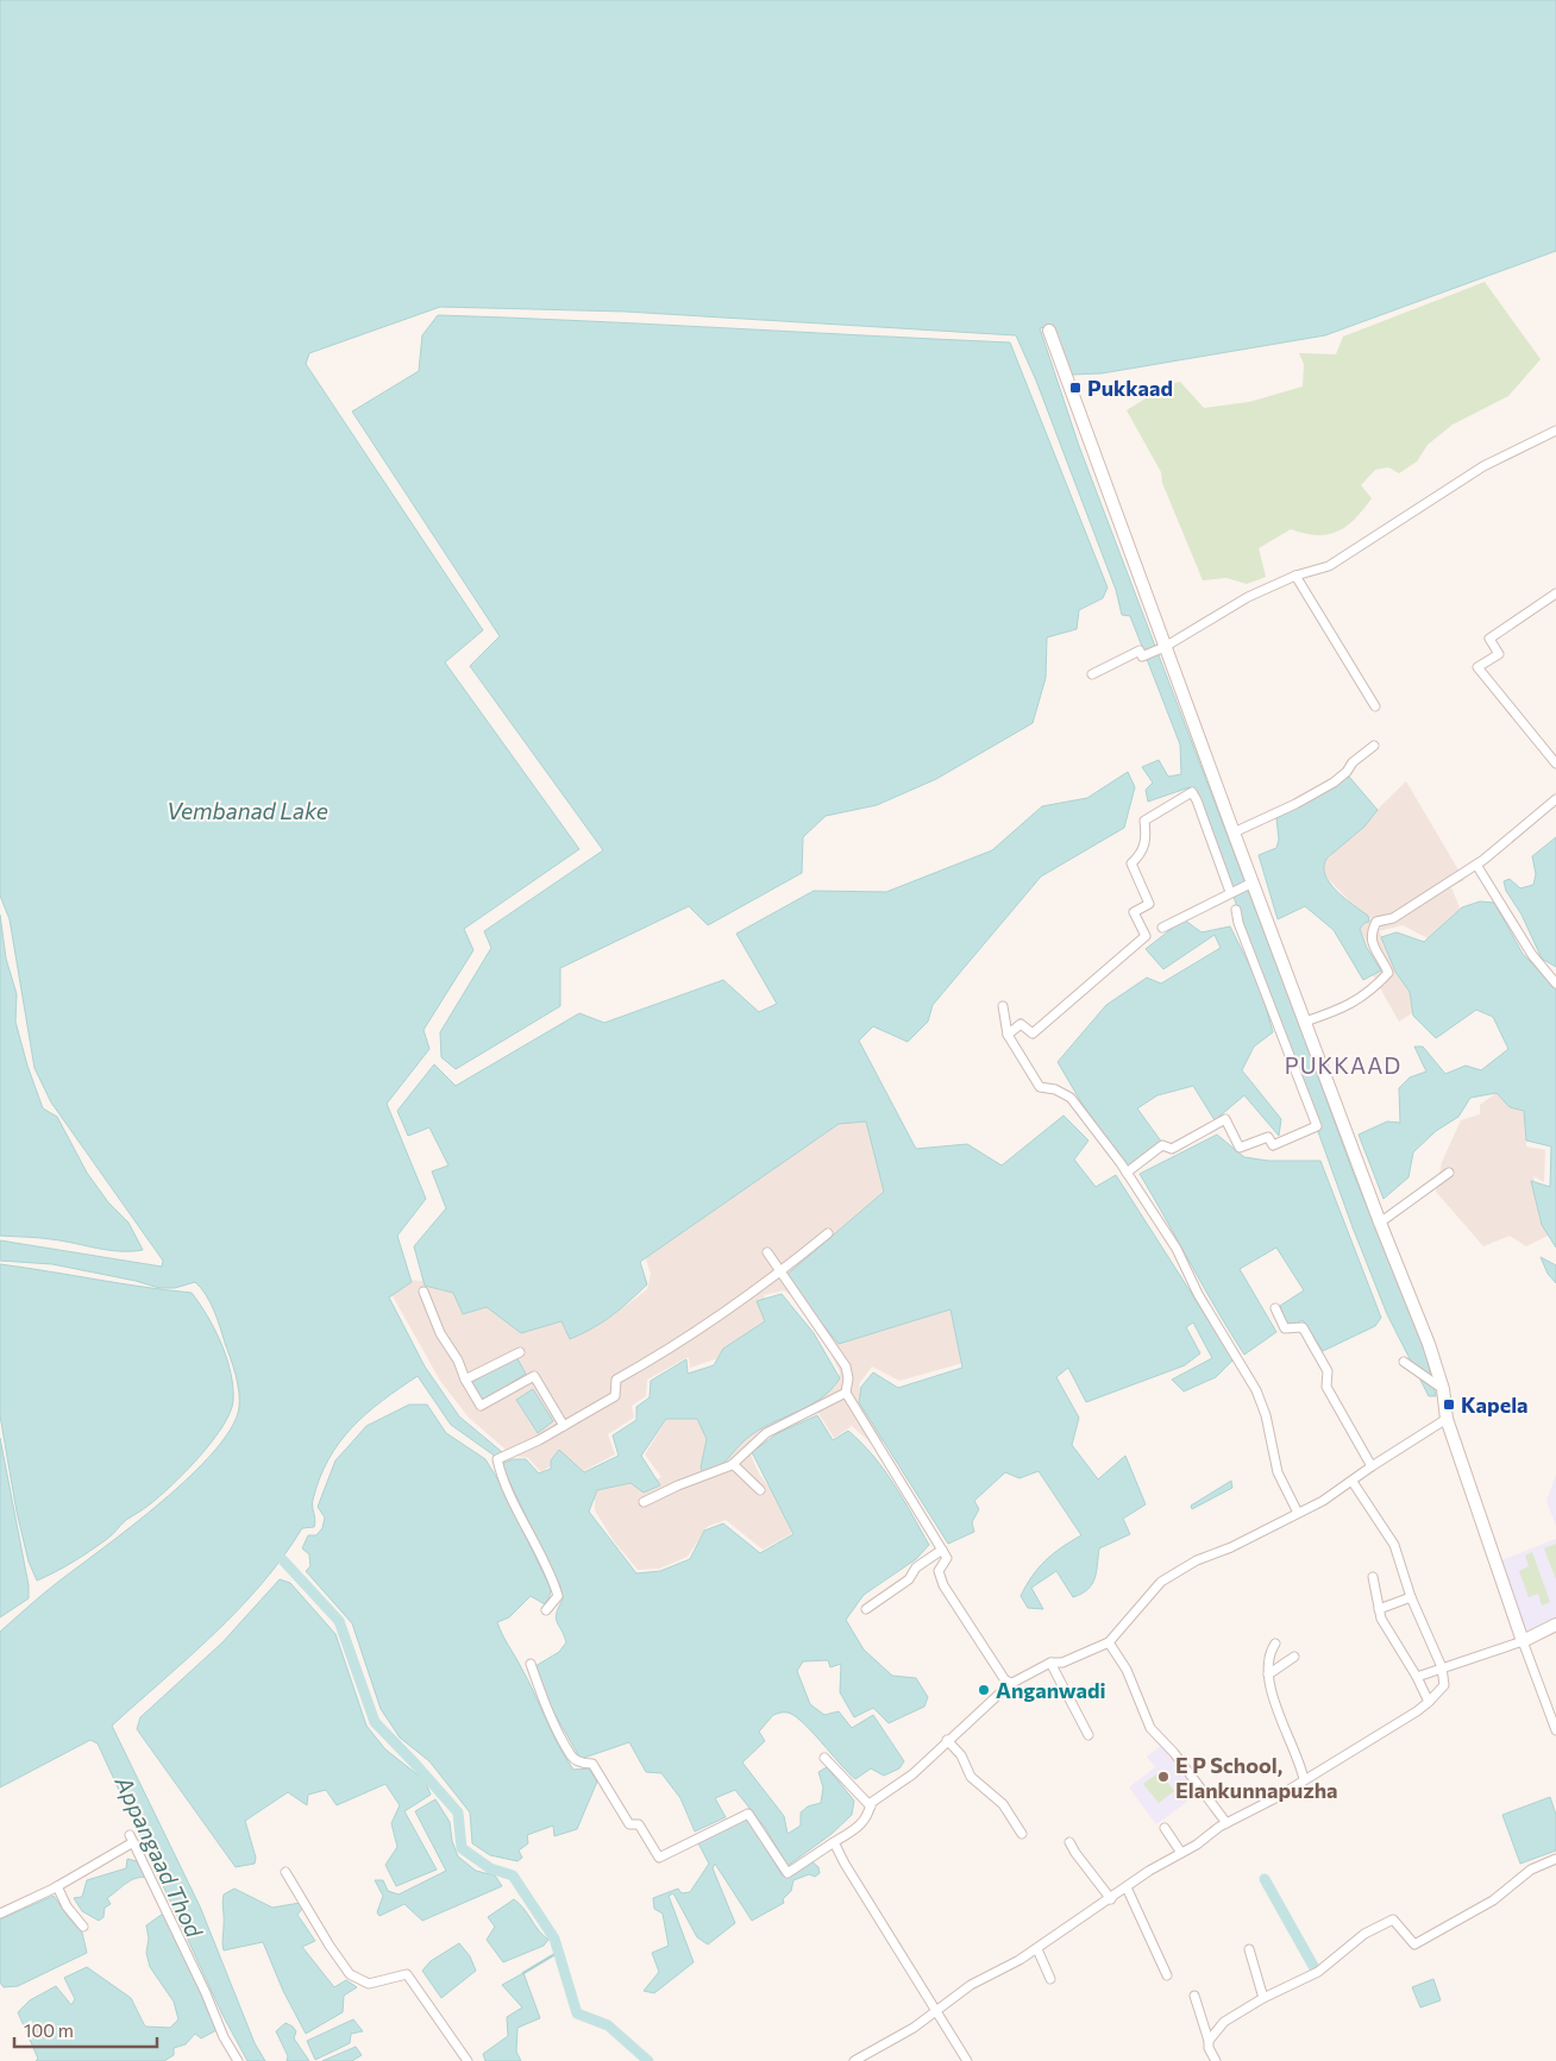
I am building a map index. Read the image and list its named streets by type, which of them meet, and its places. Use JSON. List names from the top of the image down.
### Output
{
  "districts": ["PUKKAAD"],
  "water": ["Vembanad Lake", "Appangaad Thod"],
  "places": {
    "transit": ["Pukkaad", "Kapela"],
    "other": ["Anganwadi", "E P School, Elankunnapuzha"]
  },
  "scale_bar": "100 m"
}
